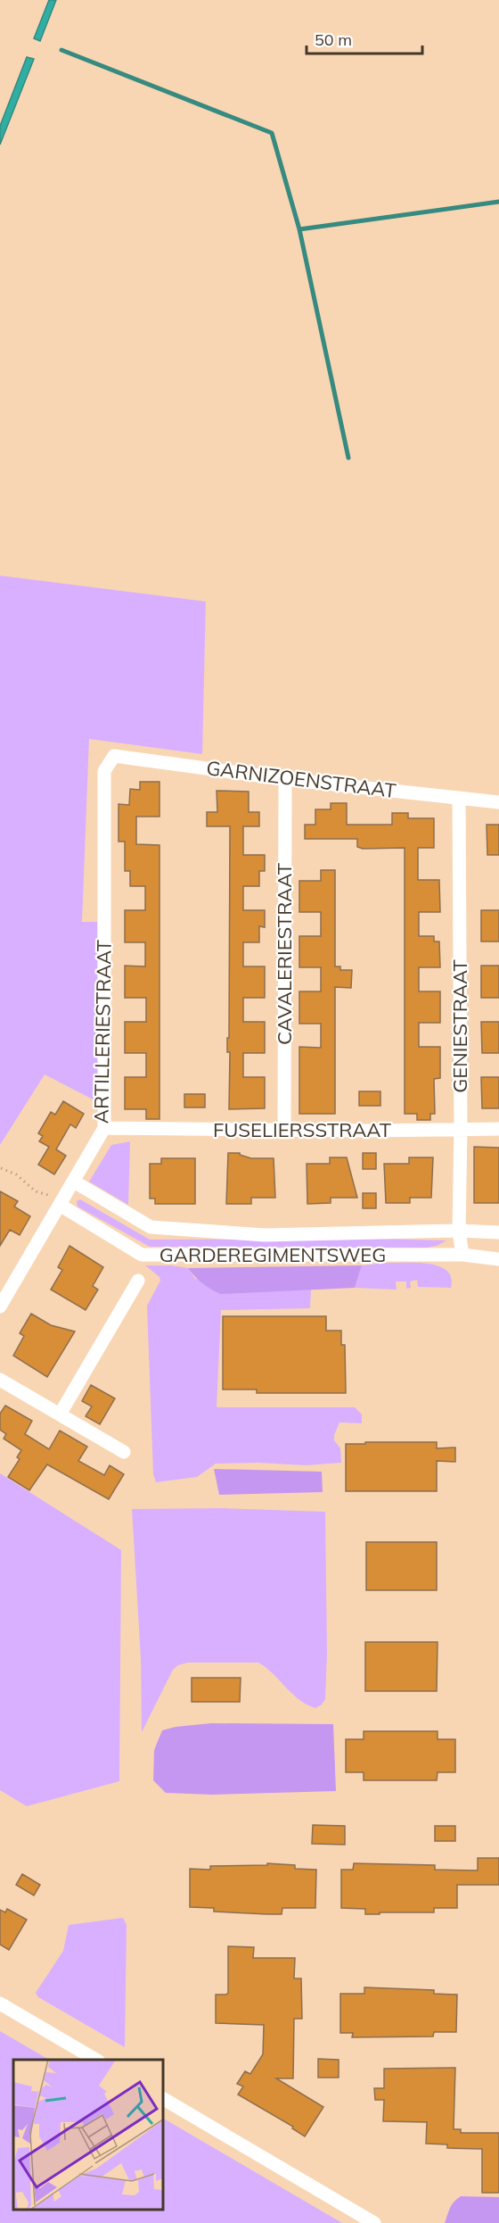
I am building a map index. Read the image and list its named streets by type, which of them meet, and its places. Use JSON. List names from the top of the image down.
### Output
{
  "streets": {
    "street": [
      "GARNIZOENSTRAAT",
      "CAVALERIESTRAAT",
      "GENIESTRAAT",
      "ARTILLERIESTRAAT",
      "FUSELIERSSTRAAT",
      "GARDEREGIMENTSWEG"
    ]
  },
  "crossings": [
    ["GARNIZOENSTRAAT", "CAVALERIESTRAAT"],
    ["GARNIZOENSTRAAT", "GENIESTRAAT"],
    ["GARNIZOENSTRAAT", "ARTILLERIESTRAAT"],
    ["CAVALERIESTRAAT", "FUSELIERSSTRAAT"],
    ["GENIESTRAAT", "FUSELIERSSTRAAT"],
    ["GENIESTRAAT", "GARDEREGIMENTSWEG"],
    ["ARTILLERIESTRAAT", "FUSELIERSSTRAAT"],
    ["ARTILLERIESTRAAT", "GARDEREGIMENTSWEG"]
  ],
  "scale_bar": "50 m"
}
